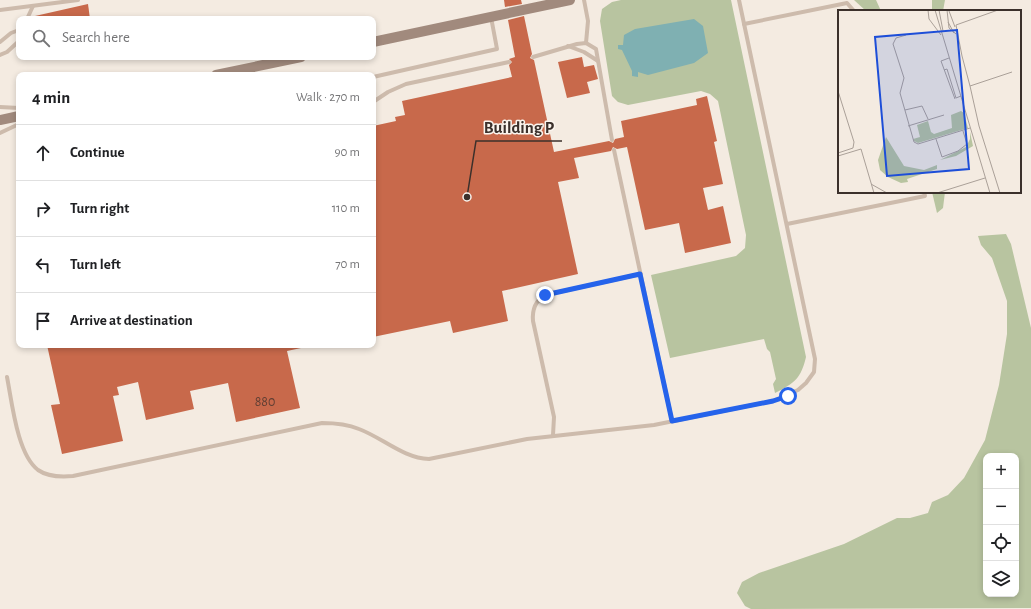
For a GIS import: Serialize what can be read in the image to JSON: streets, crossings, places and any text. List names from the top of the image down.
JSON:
{
  "places": ["Building P"],
  "house_numbers": ["880"],
  "page": {
    "search": "Search here",
    "heading": ["4 min", "Walk · 270 m"],
    "list": [
      ["Continue", "90 m"],
      ["Turn right", "110 m"],
      ["Turn left", "70 m"],
      "Arrive at destination"
    ],
    "map_buttons": ["+", "−"]
  }
}
